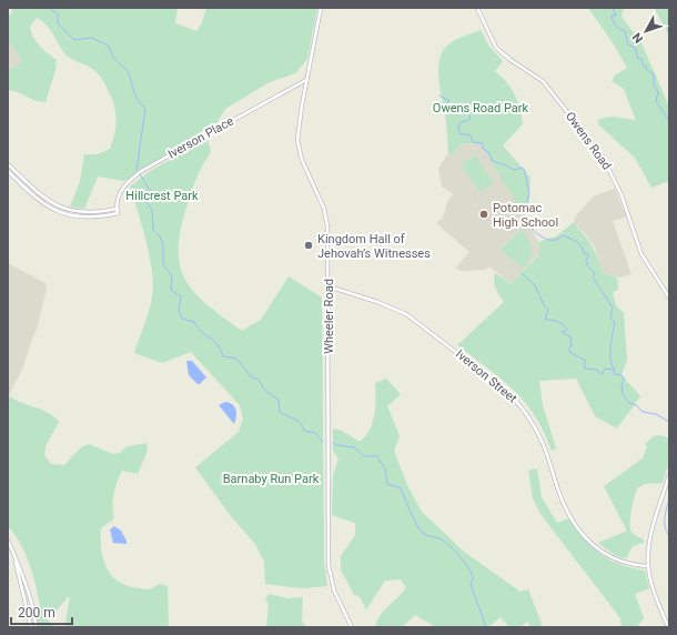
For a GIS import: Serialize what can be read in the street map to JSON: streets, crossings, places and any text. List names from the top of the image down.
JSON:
{
  "streets": {
    "main road": [
      "Iverson Place",
      "Owens Road",
      "Wheeler Road",
      "Iverson Street"
    ]
  },
  "crossings": [
    ["Iverson Place", "Wheeler Road"],
    ["Wheeler Road", "Iverson Street"]
  ],
  "parks": ["Owens Road Park", "Hillcrest Park", "Barnaby Run Park"],
  "places": ["Potomac High School", "Kingdom Hall of Jehovah’s Witnesses"],
  "scale_bar": "200 m",
  "north": "bottom left"
}
